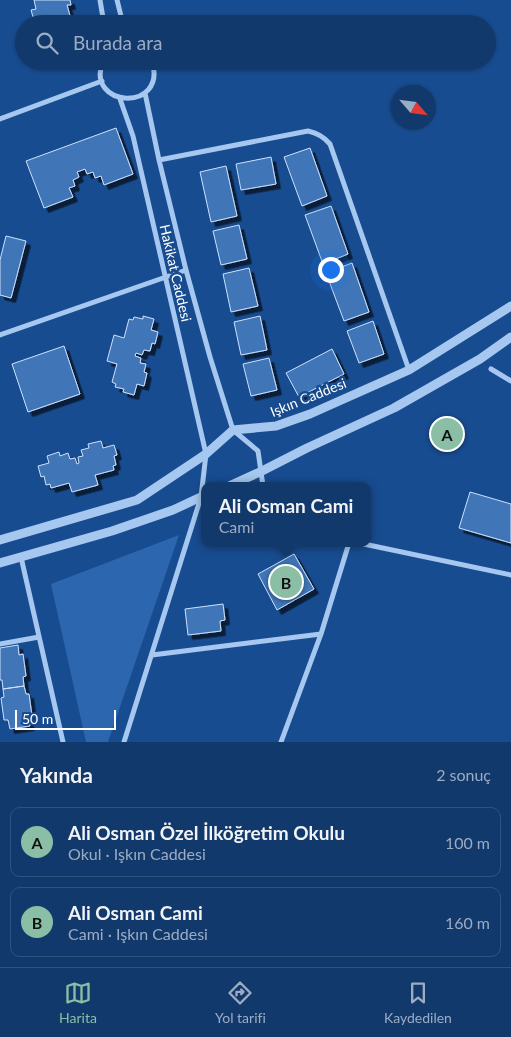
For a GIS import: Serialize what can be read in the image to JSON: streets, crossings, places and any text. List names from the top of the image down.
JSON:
{
  "streets": {
    "street": ["Hakikat Caddesi", "Işkın Caddesi"]
  },
  "crossings": [
    ["Hakikat Caddesi", "Işkın Caddesi"]
  ],
  "scale_bar": "50 m",
  "north": "bottom right",
  "page": {
    "search": "Burada ara",
    "pins": ["A", "B"],
    "popup": ["Ali Osman Cami", "Cami"],
    "scale": "50 m",
    "heading": ["Yakında", "2 sonuç"],
    "list": [
      {
        "mark": "A",
        "name": "Ali Osman Özel İlköğretim Okulu",
        "note": "Okul · Işkın Caddesi",
        "value": "100 m"
      },
      {
        "mark": "B",
        "name": "Ali Osman Cami",
        "note": "Cami · Işkın Caddesi",
        "value": "160 m"
      }
    ],
    "nav": ["Harita", "Yol tarifi", "Kaydedilen"]
  }
}
